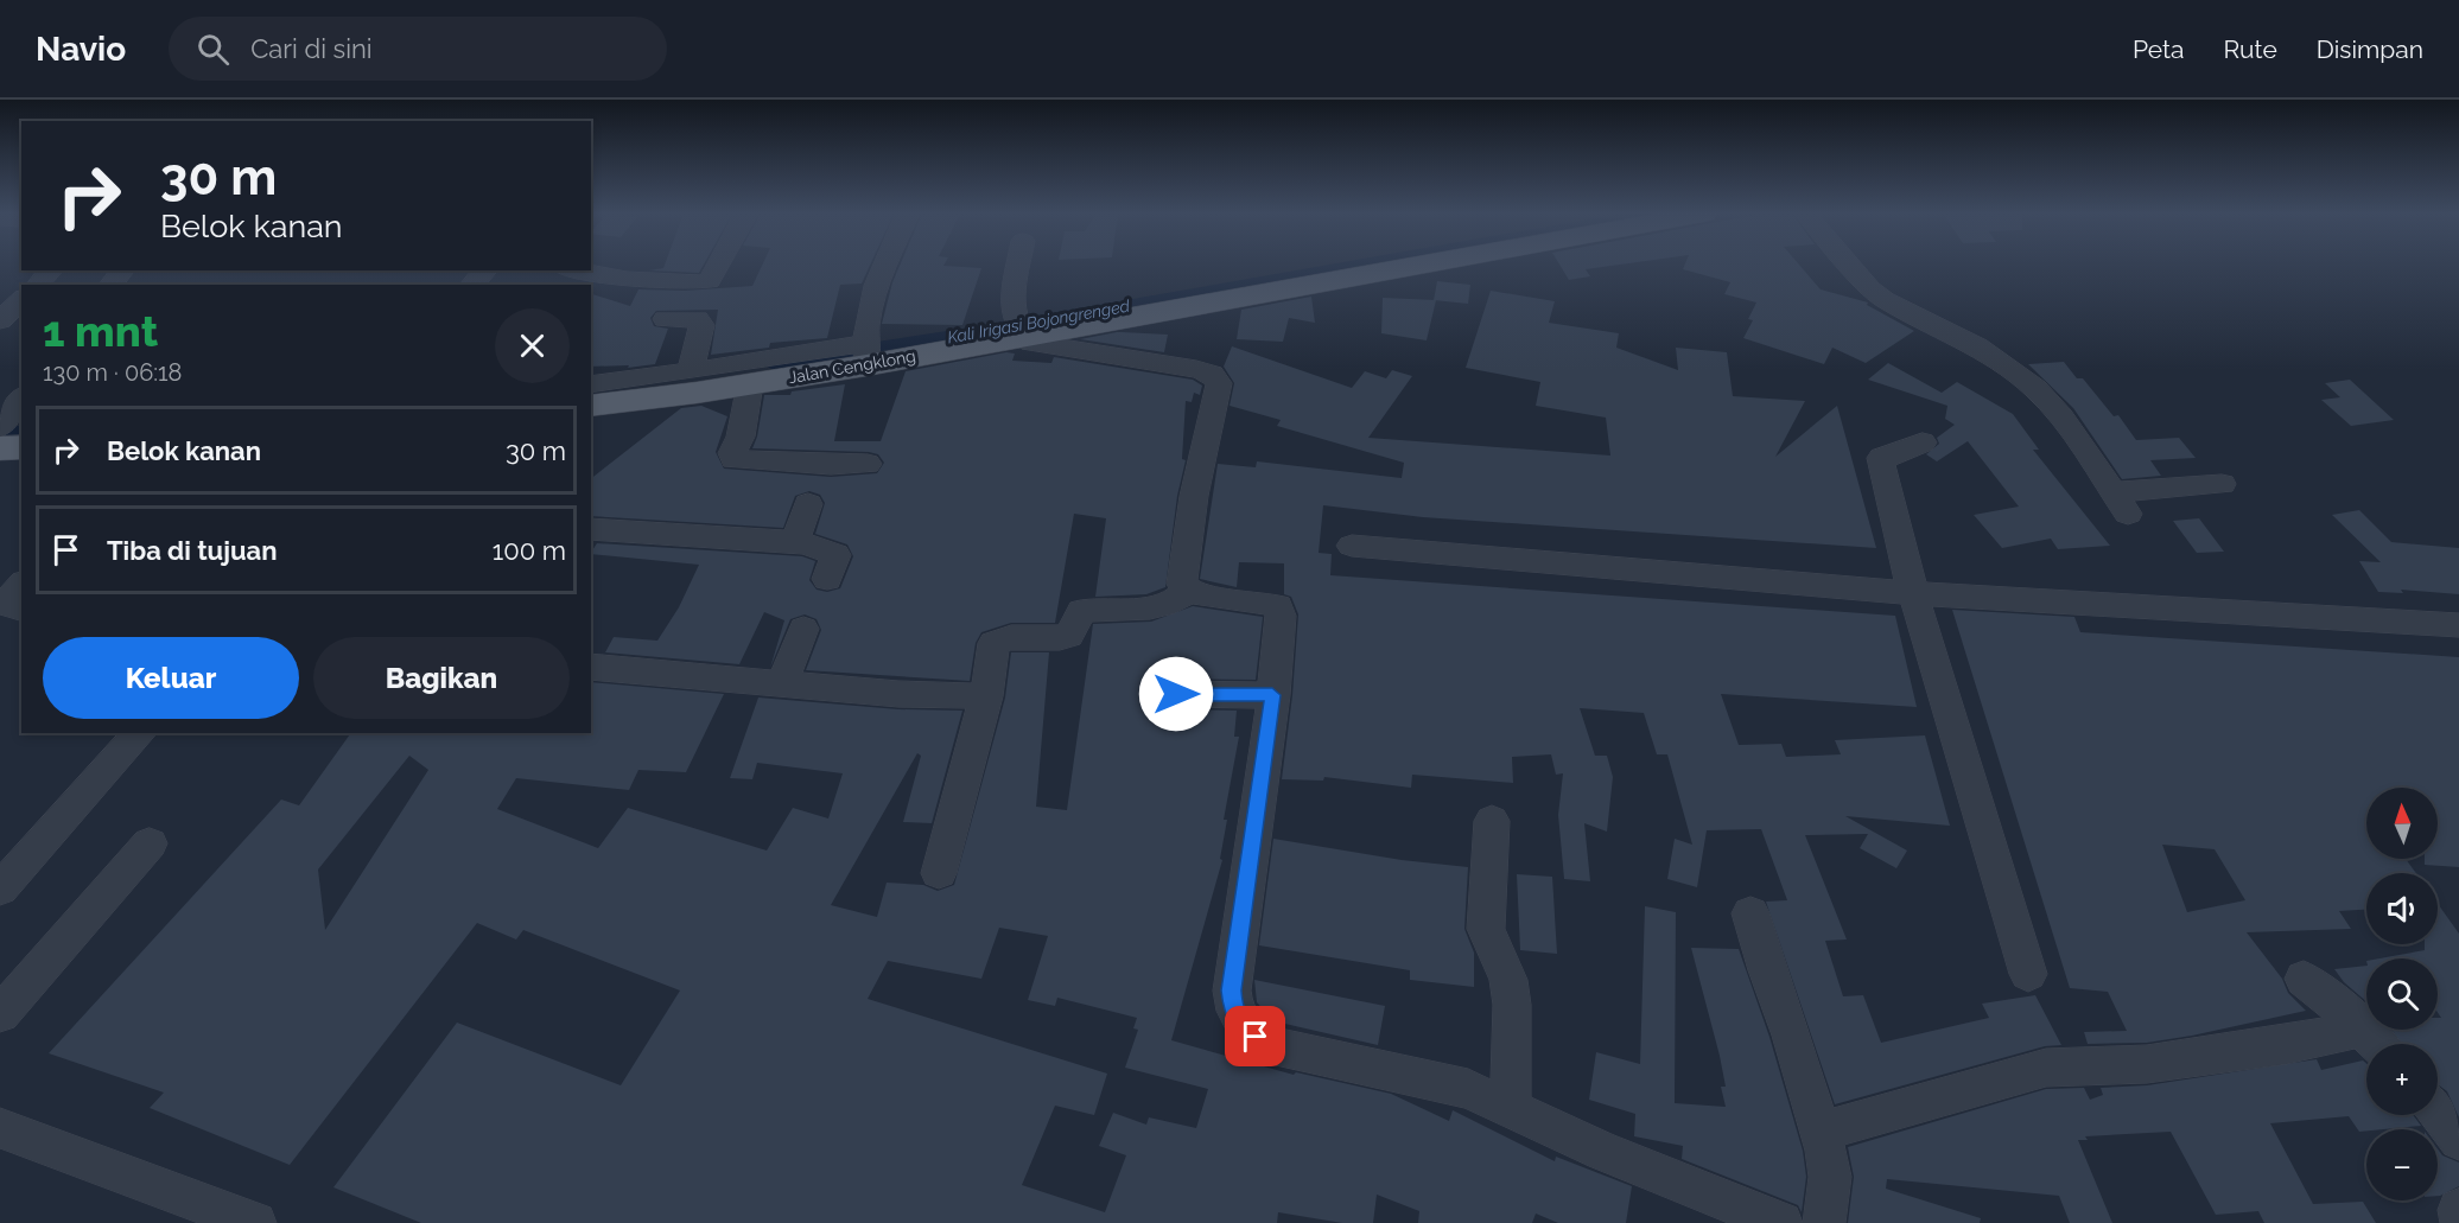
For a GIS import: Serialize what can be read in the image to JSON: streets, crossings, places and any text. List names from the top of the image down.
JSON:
{
  "streets": {
    "main road": ["Jalan Cengklong"]
  },
  "water": ["Kali Irigasi Bojongrenged"],
  "north": "top",
  "page": {
    "header": "Navio",
    "search": "Cari di sini",
    "nav": ["Peta", "Rute", "Disimpan"],
    "turn": ["30 m", "Belok kanan"],
    "heading": ["1 mnt", "130 m · 06:18"],
    "list": [
      {
        "name": "Belok kanan",
        "value": "30 m"
      },
      {
        "name": "Tiba di tujuan",
        "value": "100 m"
      }
    ],
    "buttons": ["Keluar", "Bagikan"],
    "map_buttons": ["+", "−"]
  }
}
